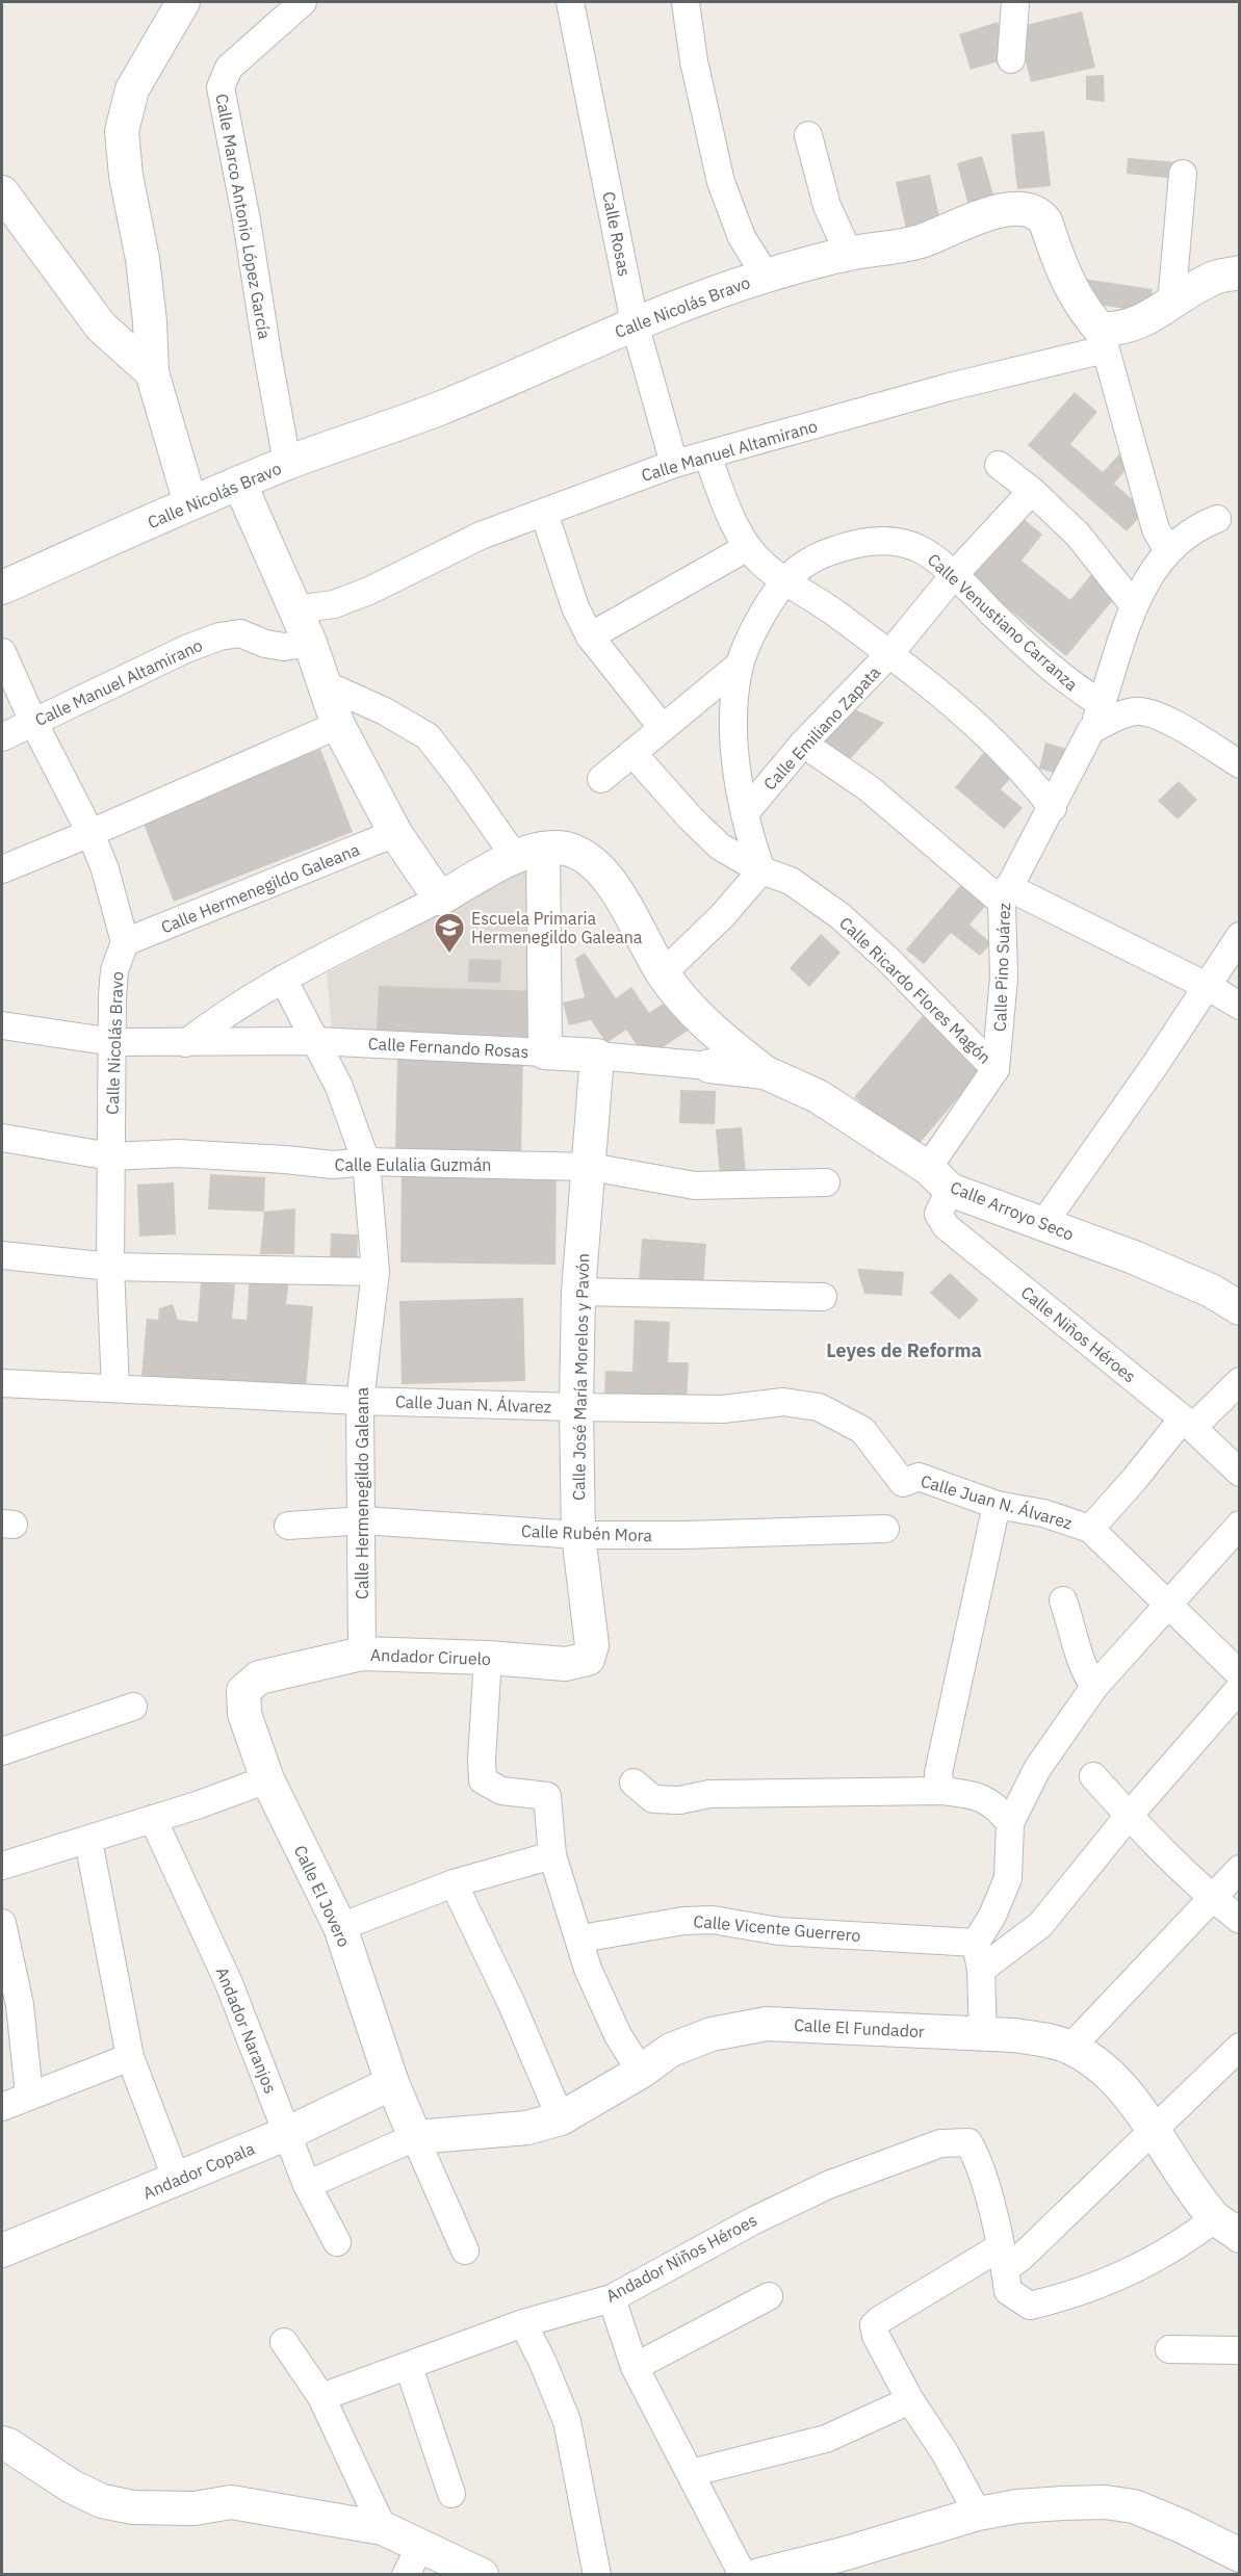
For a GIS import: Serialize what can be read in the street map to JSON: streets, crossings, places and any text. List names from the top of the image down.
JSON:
{
  "streets": {
    "street": [
      "Calle Marco Antonio López García",
      "Calle Rosas",
      "Calle Nicolás Bravo",
      "Calle Manuel Altamirano",
      "Calle Venustiano Carranza",
      "Calle Emiliano Zapata",
      "Calle Hermenegildo Galeana",
      "Calle Pino Suárez",
      "Calle Ricardo Flores Magón",
      "Calle Fernando Rosas",
      "Calle Eulalia Guzmán",
      "Calle Arroyo Seco",
      "Calle Niños Héroes",
      "Calle José María Morelos y Pavón",
      "Calle Juan N. Álvarez",
      "Calle Rubén Mora",
      "Andador Ciruelo",
      "Calle El Jovero",
      "Calle Vicente Guerrero",
      "Calle El Fundador",
      "Andador Naranjos",
      "Andador Copala",
      "Andador Niños Héroes"
    ]
  },
  "crossings": [
    ["Calle Marco Antonio López García", "Calle Nicolás Bravo"],
    ["Calle Rosas", "Calle Nicolás Bravo"],
    ["Calle Rosas", "Calle Manuel Altamirano"],
    ["Calle Nicolás Bravo", "Calle Manuel Altamirano"],
    ["Calle Nicolás Bravo", "Calle Hermenegildo Galeana"],
    ["Calle Nicolás Bravo", "Calle Pino Suárez"],
    ["Calle Nicolás Bravo", "Calle Fernando Rosas"],
    ["Calle Nicolás Bravo", "Calle Eulalia Guzmán"],
    ["Calle Nicolás Bravo", "Calle Juan N. Álvarez"],
    ["Calle Venustiano Carranza", "Calle Emiliano Zapata"],
    ["Calle Venustiano Carranza", "Calle Pino Suárez"],
    ["Calle Hermenegildo Galeana", "Calle Fernando Rosas"],
    ["Calle Hermenegildo Galeana", "Calle Eulalia Guzmán"],
    ["Calle Hermenegildo Galeana", "Calle Juan N. Álvarez"],
    ["Calle Hermenegildo Galeana", "Calle Rubén Mora"],
    ["Calle Hermenegildo Galeana", "Andador Ciruelo"],
    ["Calle Pino Suárez", "Calle Ricardo Flores Magón"],
    ["Calle Pino Suárez", "Calle Arroyo Seco"],
    ["Calle Pino Suárez", "Calle Niños Héroes"],
    ["Calle Fernando Rosas", "Calle Arroyo Seco"],
    ["Calle Fernando Rosas", "Calle José María Morelos y Pavón"],
    ["Calle Eulalia Guzmán", "Calle José María Morelos y Pavón"],
    ["Calle Arroyo Seco", "Calle Niños Héroes"],
    ["Calle José María Morelos y Pavón", "Calle Juan N. Álvarez"],
    ["Calle José María Morelos y Pavón", "Calle Rubén Mora"],
    ["Calle José María Morelos y Pavón", "Andador Ciruelo"],
    ["Andador Ciruelo", "Calle El Jovero"],
    ["Calle El Jovero", "Calle El Fundador"],
    ["Calle El Jovero", "Andador Copala"],
    ["Andador Naranjos", "Andador Copala"]
  ],
  "districts": ["Leyes de Reforma"],
  "places": {
    "school or university": ["Escuela Primaria Hermenegildo Galeana"]
  }
}
